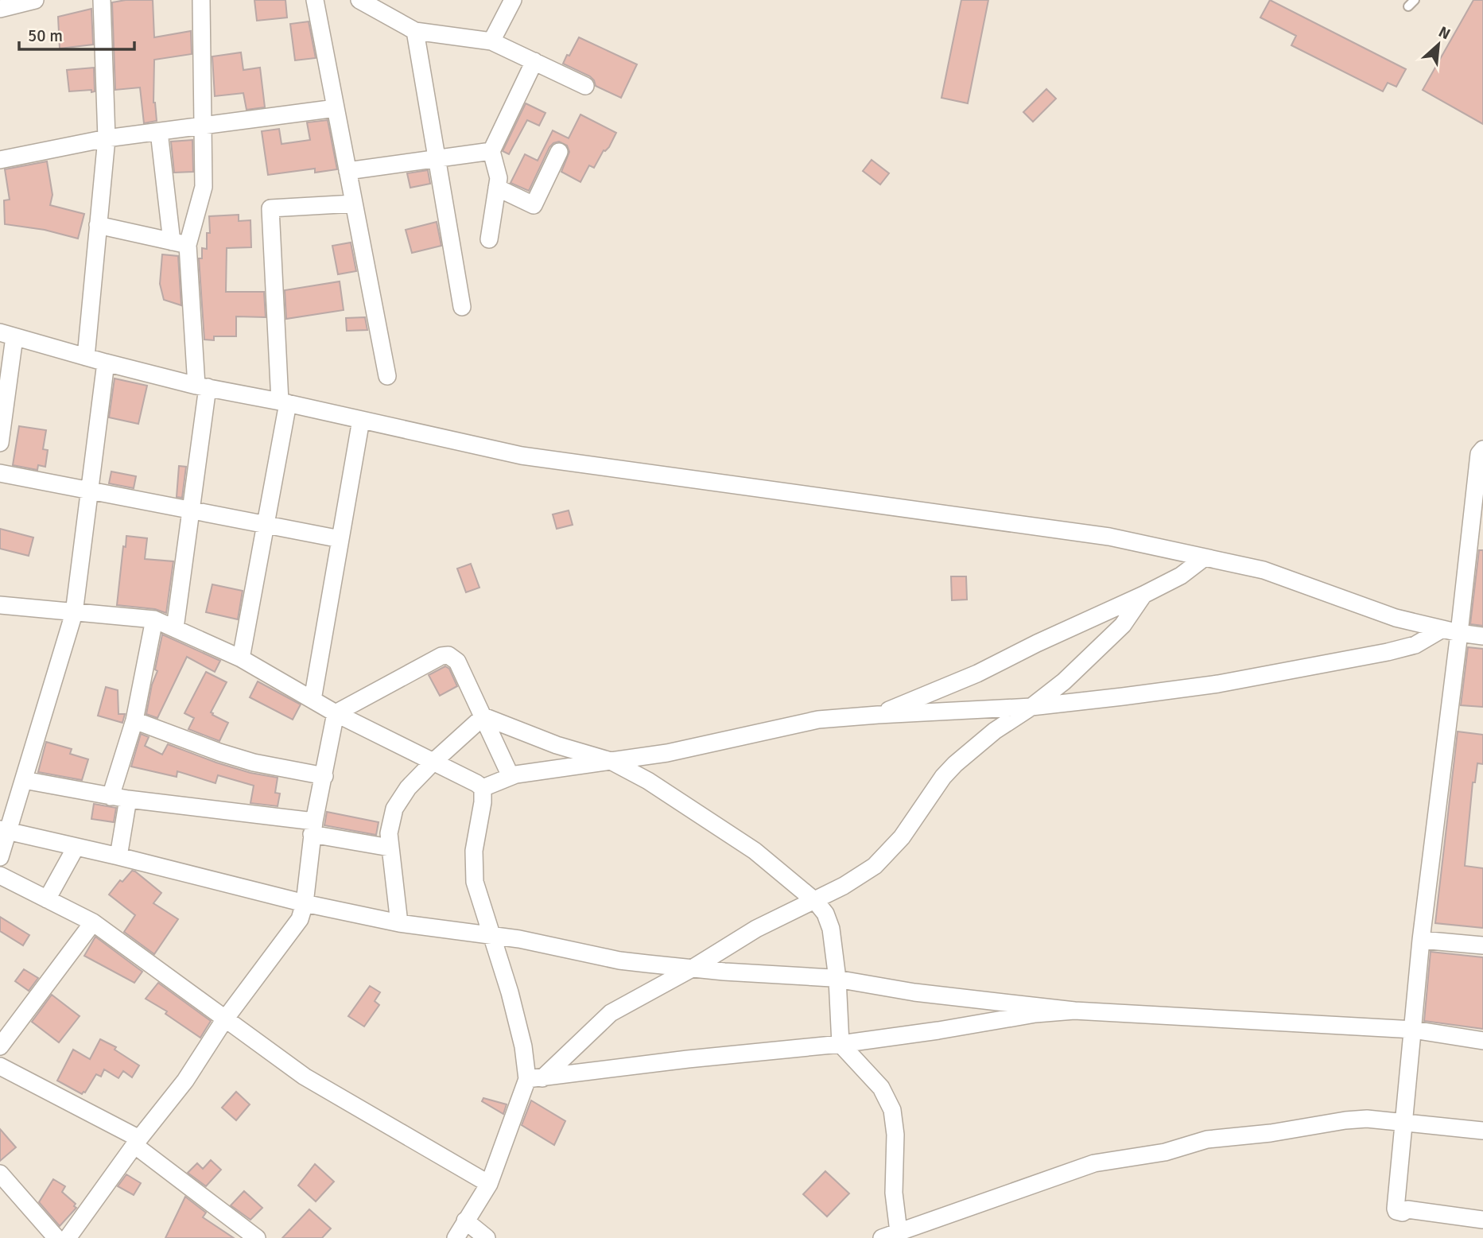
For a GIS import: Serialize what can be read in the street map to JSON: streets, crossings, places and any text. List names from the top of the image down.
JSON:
{
  "scale_bar": "50 m",
  "north": "top right"
}
